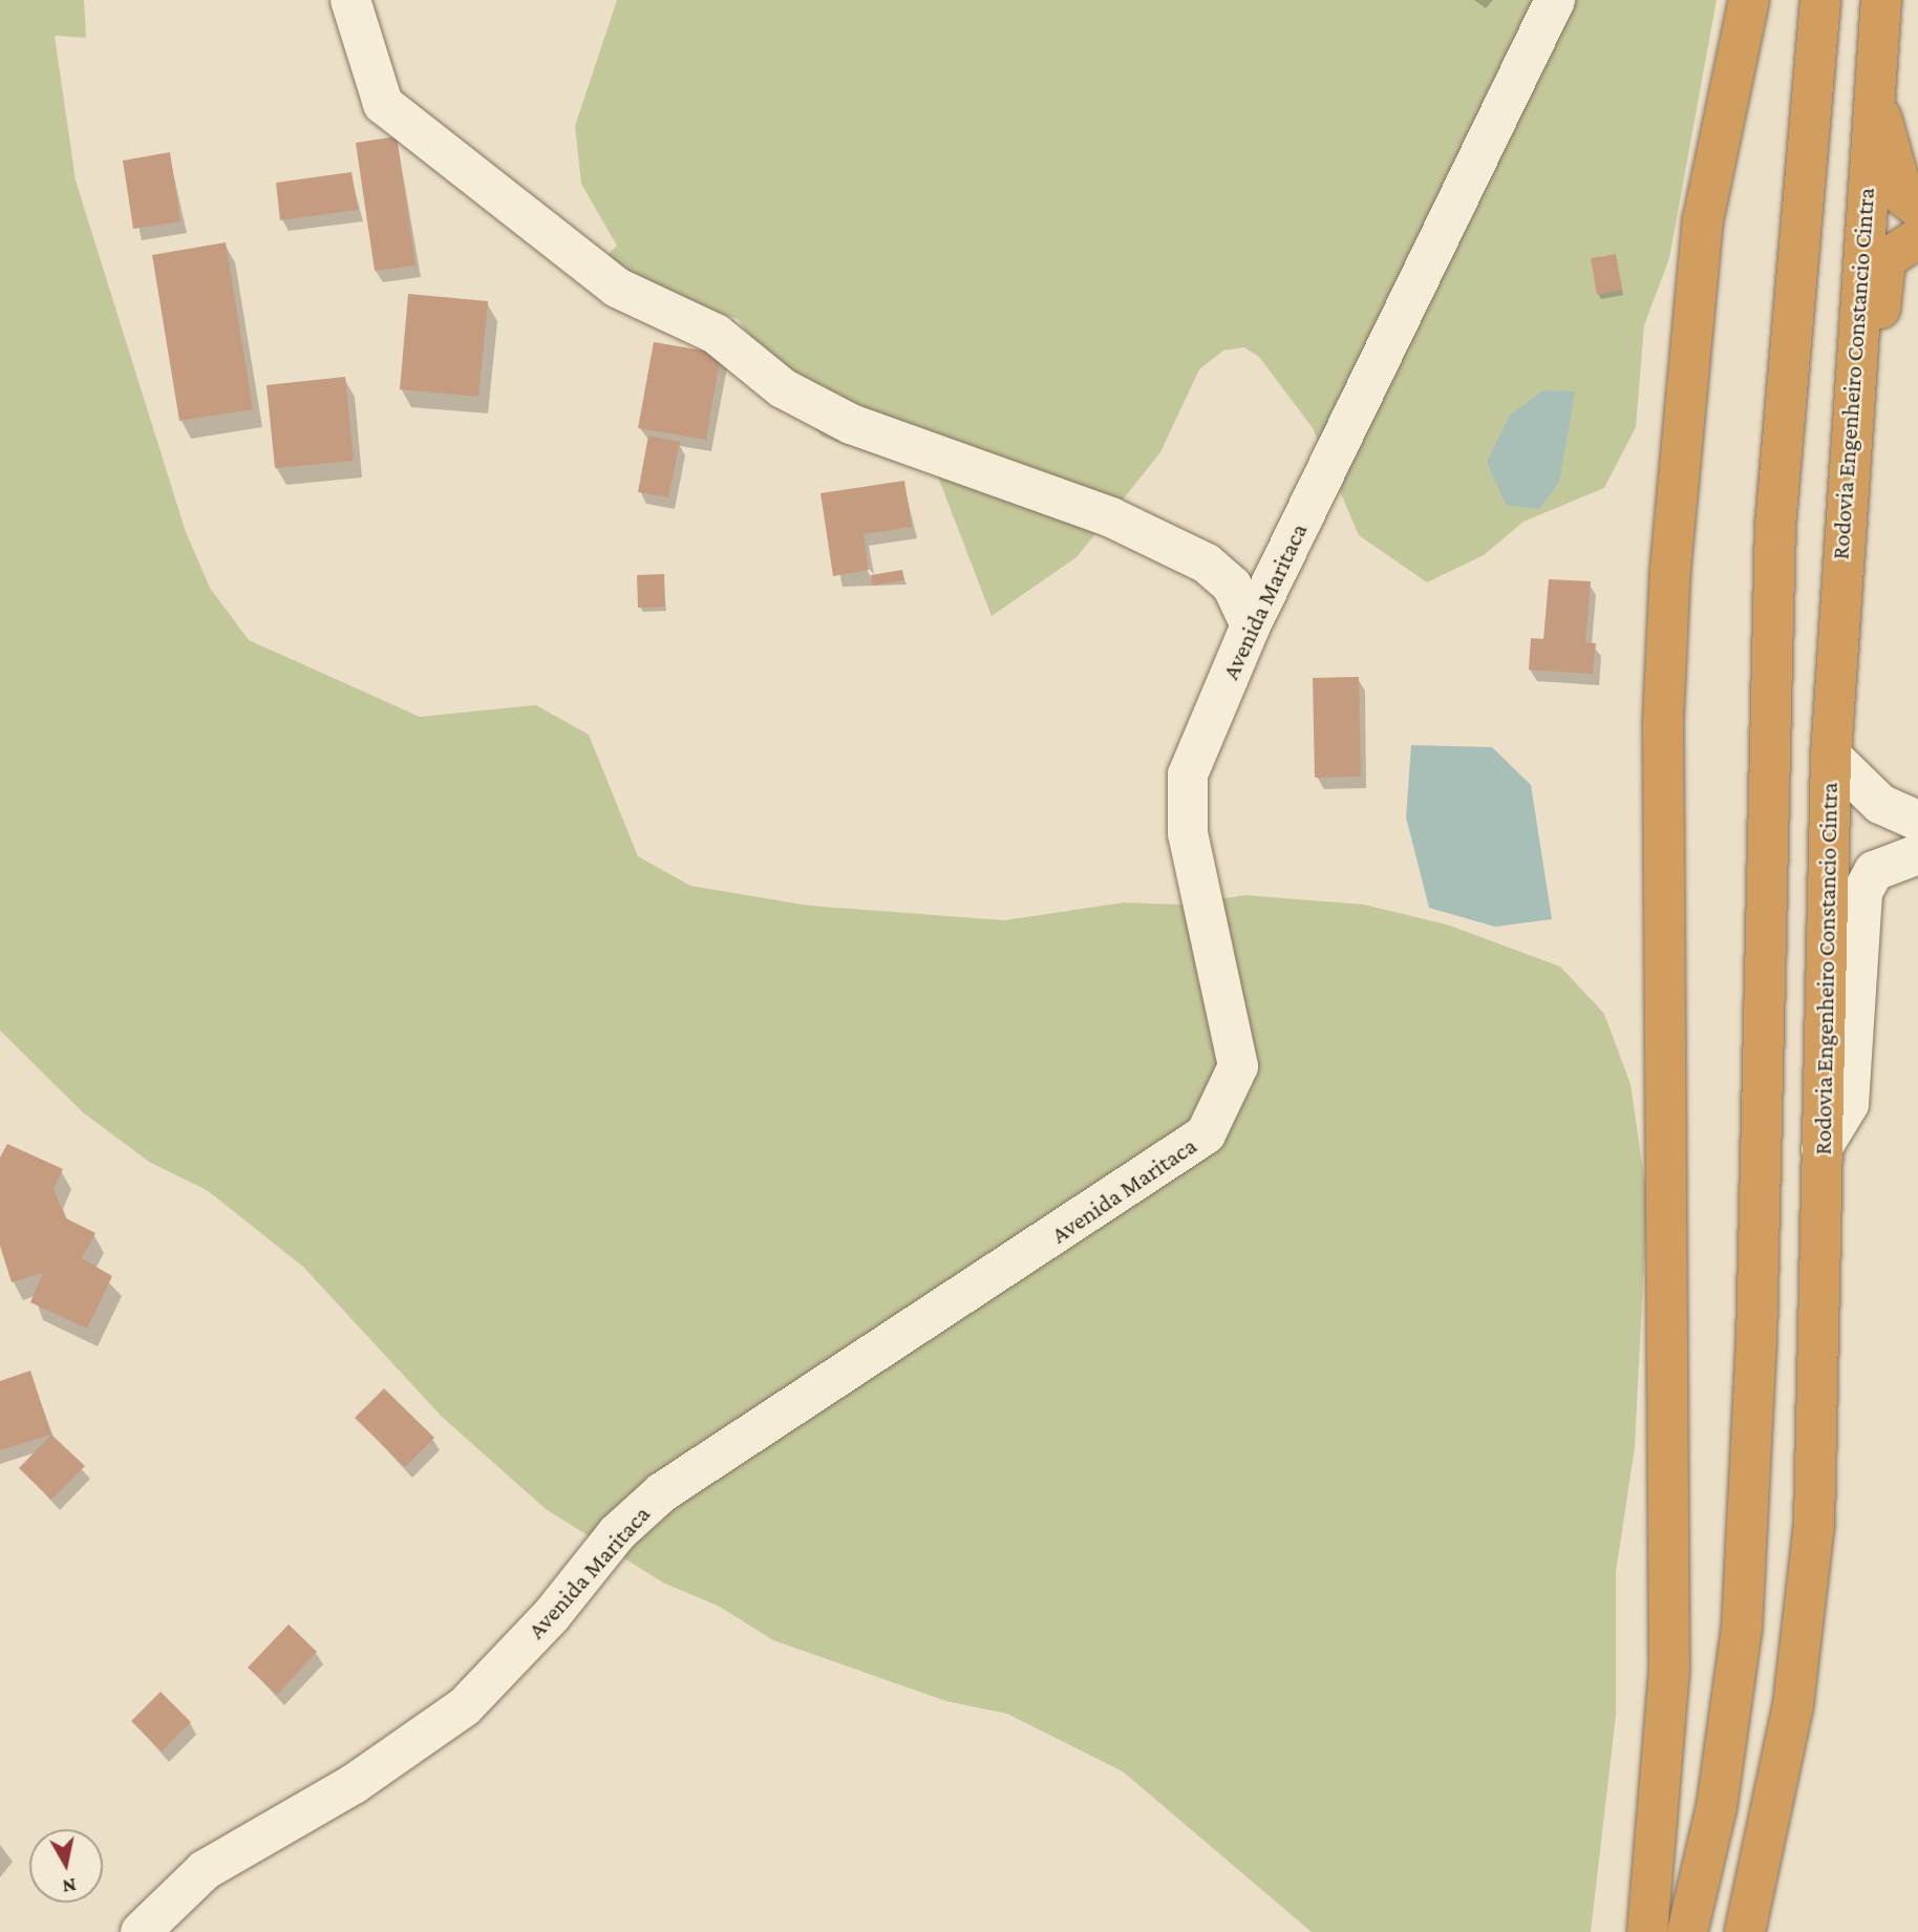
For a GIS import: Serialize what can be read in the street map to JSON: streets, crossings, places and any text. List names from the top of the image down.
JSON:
{
  "streets": {
    "highway": ["Rodovia Engenheiro Constancio Cintra"],
    "street": ["Avenida Maritaca"]
  },
  "north": "bottom"
}
